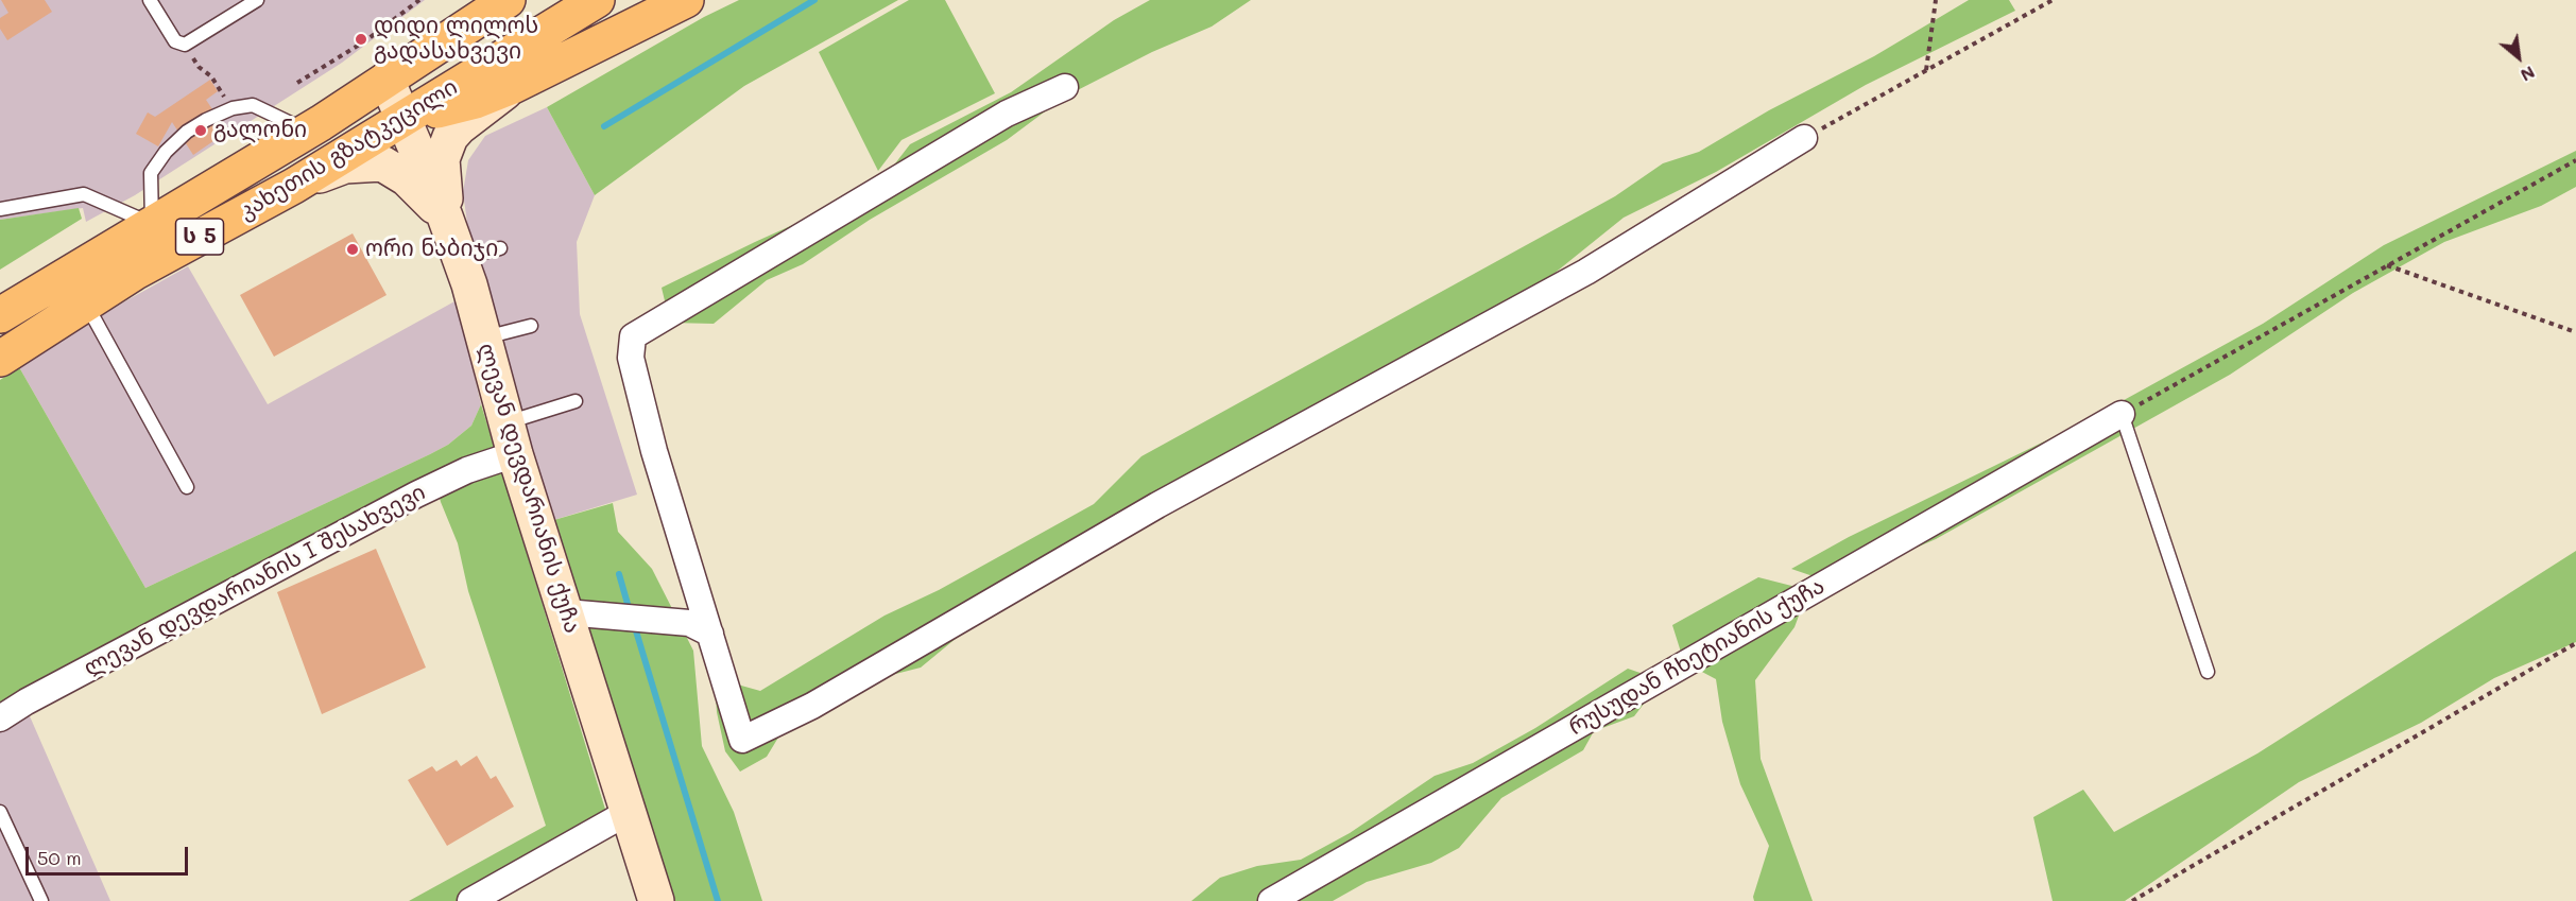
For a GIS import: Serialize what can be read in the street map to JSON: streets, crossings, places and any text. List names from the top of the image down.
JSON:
{
  "streets": {
    "highway": ["კახეთის გზატკეცილი", "ს 5"],
    "main road": ["ლევან დევდარიანის ქუჩა"],
    "street": ["ლევან დევდარიანის I შესახვევი", "რუსუდან ჩხეტიანის ქუჩა"]
  },
  "crossings": [
    ["კახეთის გზატკეცილი", "ლევან დევდარიანის ქუჩა"],
    ["ლევან დევდარიანის ქუჩა", "ლევან დევდარიანის I შესახვევი"]
  ],
  "places": ["დიდი ლილოს გადასახვევი", "გალონი", "ორი ნაბიჯი"],
  "scale_bar": "50 m",
  "north": "bottom right"
}
